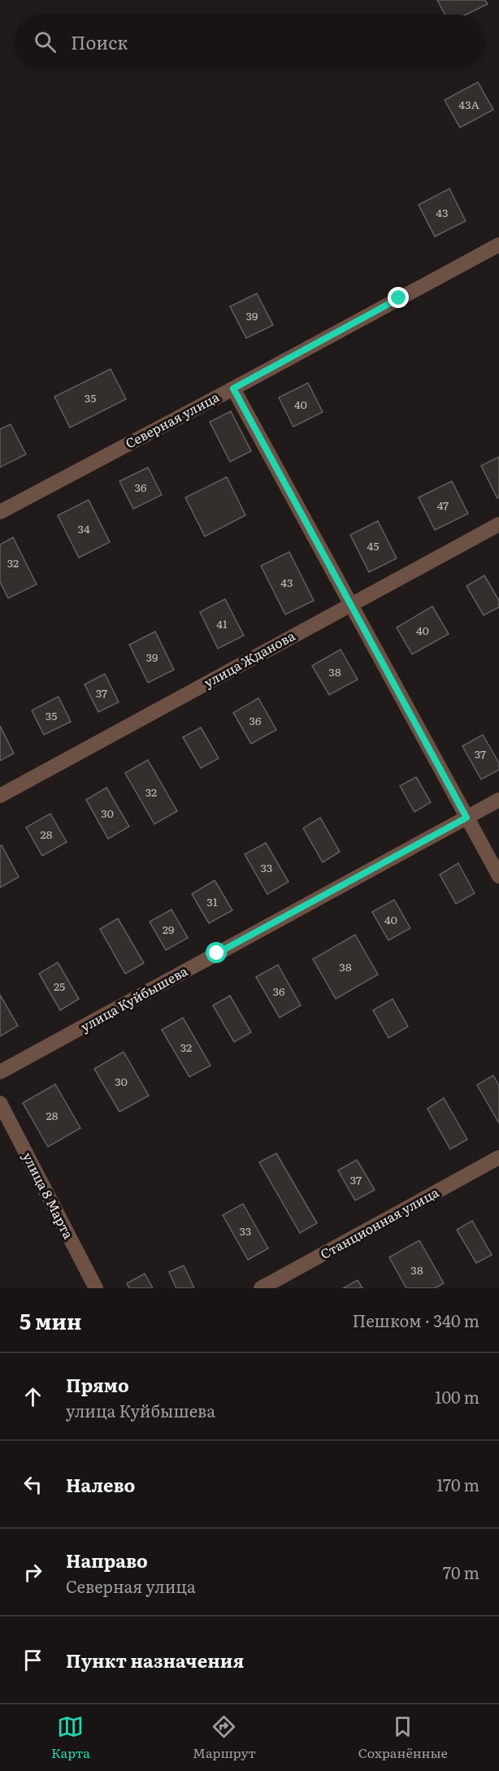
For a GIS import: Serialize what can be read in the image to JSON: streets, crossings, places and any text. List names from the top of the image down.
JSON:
{
  "streets": {
    "street": [
      "Северная улица",
      "улица Жданова",
      "улица Куйбышева",
      "улица 8 Марта",
      "Станционная улица"
    ]
  },
  "house_numbers": [
    "43А",
    "43",
    "39",
    "35",
    "40",
    "36",
    "47",
    "34",
    "45",
    "32",
    "43",
    "41",
    "40",
    "39",
    "38",
    "37",
    "35",
    "36",
    "37",
    "32",
    "30",
    "28",
    "33",
    "31",
    "40",
    "29",
    "38",
    "25",
    "36",
    "32",
    "30",
    "28",
    "37",
    "33",
    "38"
  ],
  "page": {
    "search": "Поиск",
    "heading": ["5 мин", "Пешком · 340 m"],
    "list": [
      ["Прямо", "улица Куйбышева", "100 m"],
      ["Налево", "170 m"],
      ["Направо", "Северная улица", "70 m"],
      "Пункт назначения"
    ],
    "nav": ["Карта", "Маршрут", "Сохранённые"]
  }
}
